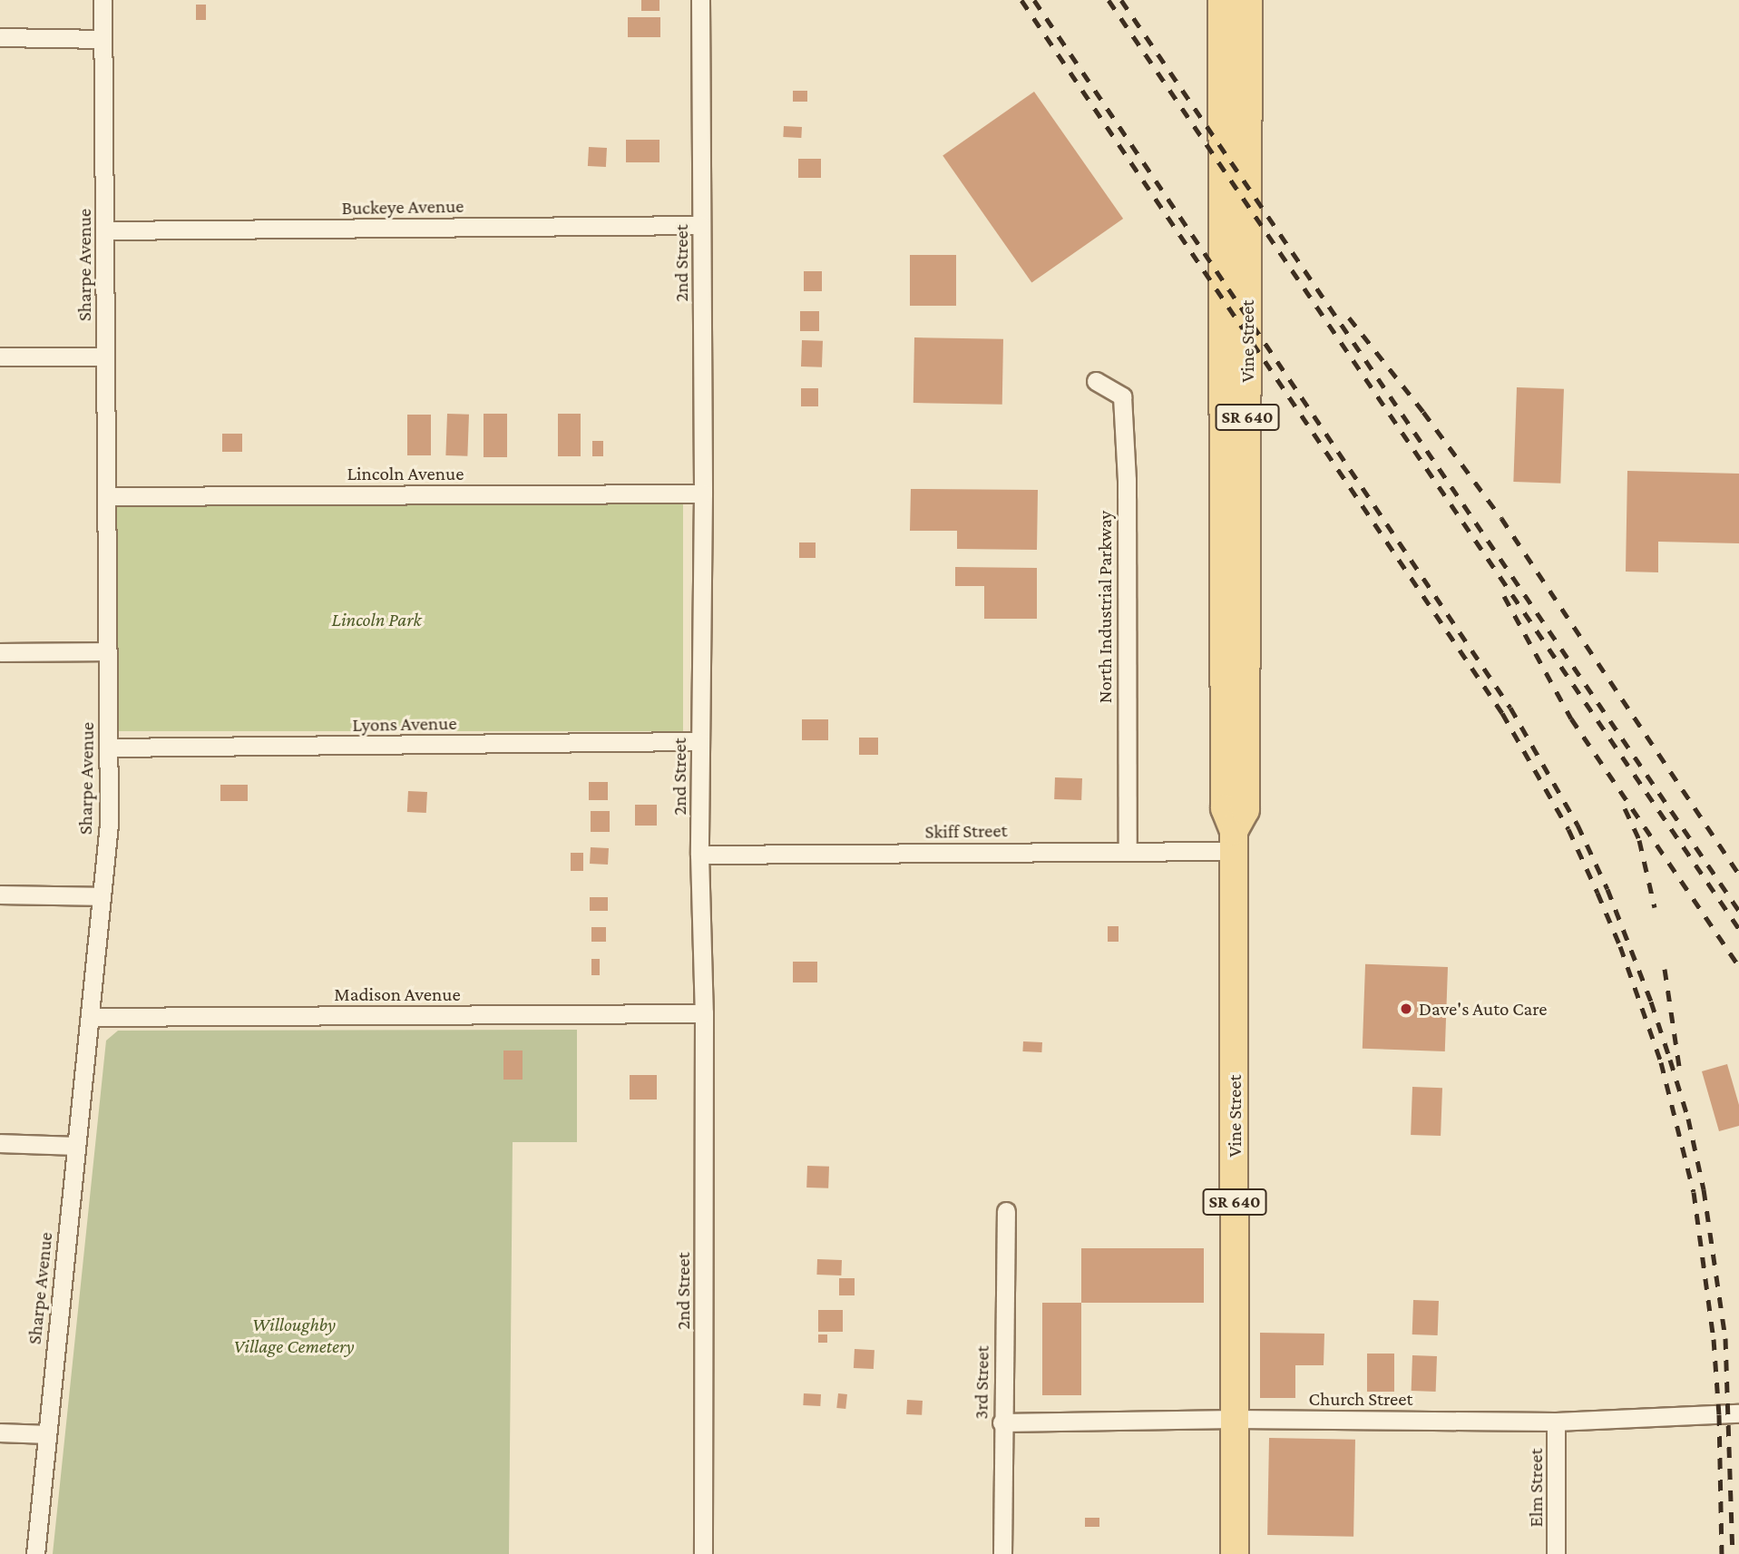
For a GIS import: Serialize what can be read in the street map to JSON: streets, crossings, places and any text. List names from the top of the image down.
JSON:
{
  "streets": {
    "main road": ["Vine Street", "SR 640"],
    "street": [
      "Buckeye Avenue",
      "2nd Street",
      "Sharpe Avenue",
      "Lincoln Avenue",
      "North Industrial Parkway",
      "Lyons Avenue",
      "Skiff Street",
      "Madison Avenue",
      "3rd Street",
      "Church Street",
      "Elm Street"
    ]
  },
  "crossings": [
    ["Buckeye Avenue", "2nd Street"],
    ["Buckeye Avenue", "Sharpe Avenue"],
    ["2nd Street", "Lincoln Avenue"],
    ["2nd Street", "Lyons Avenue"],
    ["2nd Street", "Skiff Street"],
    ["2nd Street", "Madison Avenue"],
    ["Sharpe Avenue", "Lincoln Avenue"],
    ["Sharpe Avenue", "Lyons Avenue"],
    ["Sharpe Avenue", "Madison Avenue"],
    ["Vine Street", "Skiff Street"],
    ["Vine Street", "Church Street"],
    ["North Industrial Parkway", "Skiff Street"],
    ["3rd Street", "Church Street"],
    ["Church Street", "Elm Street"]
  ],
  "parks": ["Lincoln Park", "Willoughby Village Cemetery"],
  "places": ["Dave's Auto Care"]
}
